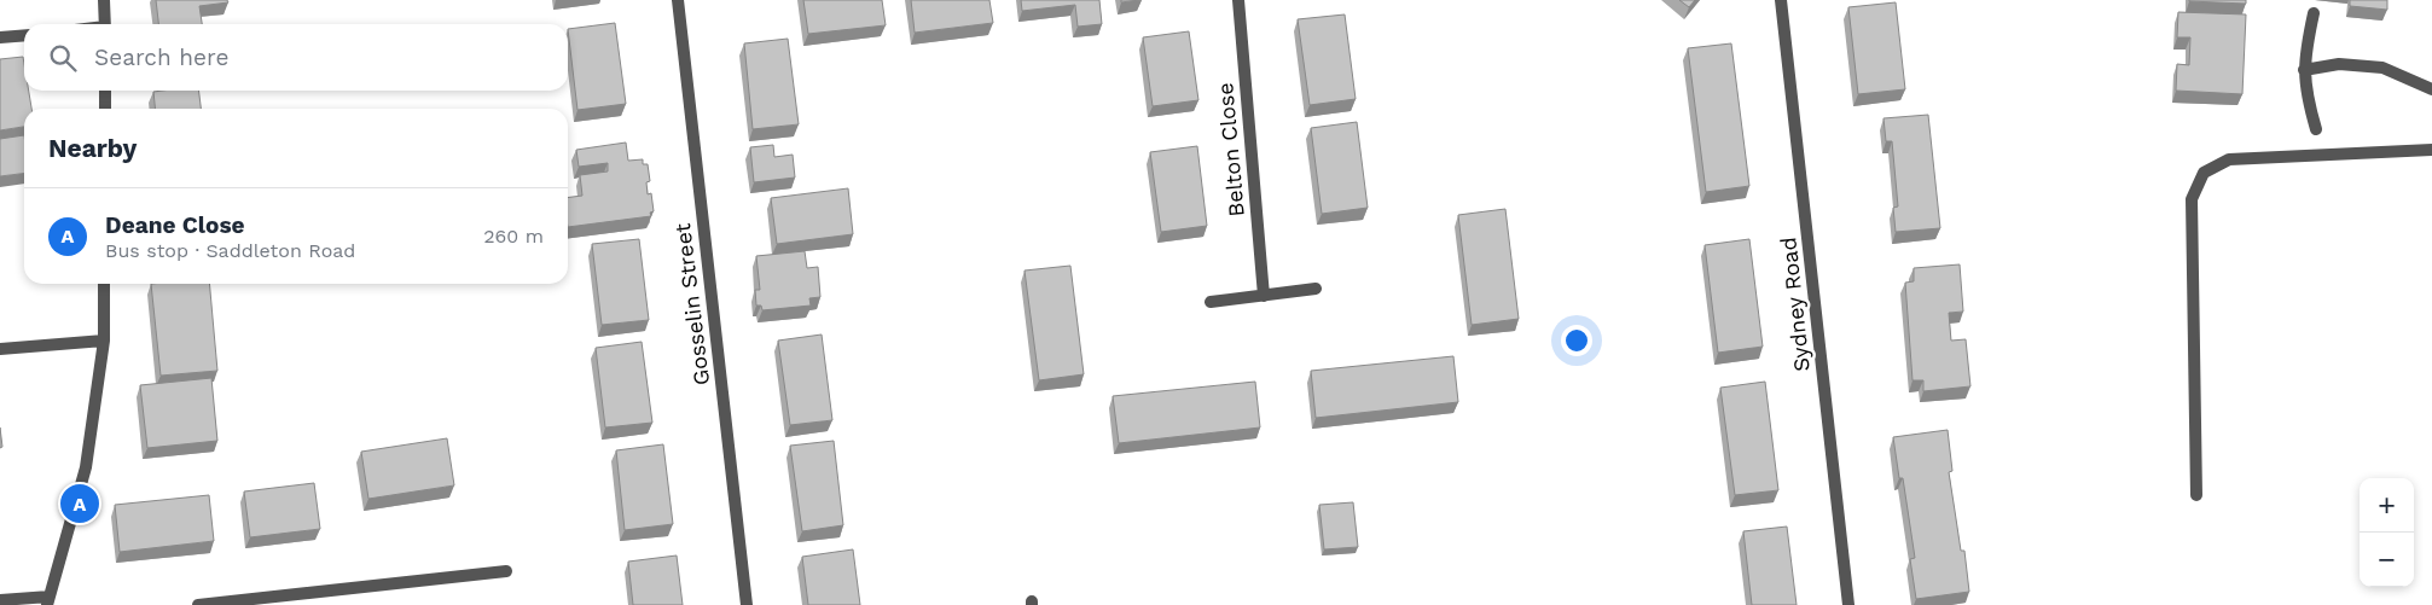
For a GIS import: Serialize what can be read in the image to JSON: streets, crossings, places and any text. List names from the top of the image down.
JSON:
{
  "streets": {
    "street": ["Belton Close", "Gosselin Street", "Sydney Road"]
  },
  "page": {
    "search": "Search here",
    "heading": "Nearby",
    "list": [
      {
        "mark": "A",
        "name": "Deane Close",
        "note": "Bus stop · Saddleton Road",
        "value": "260 m"
      }
    ],
    "map_buttons": ["+", "−"],
    "pins": "A"
  }
}
